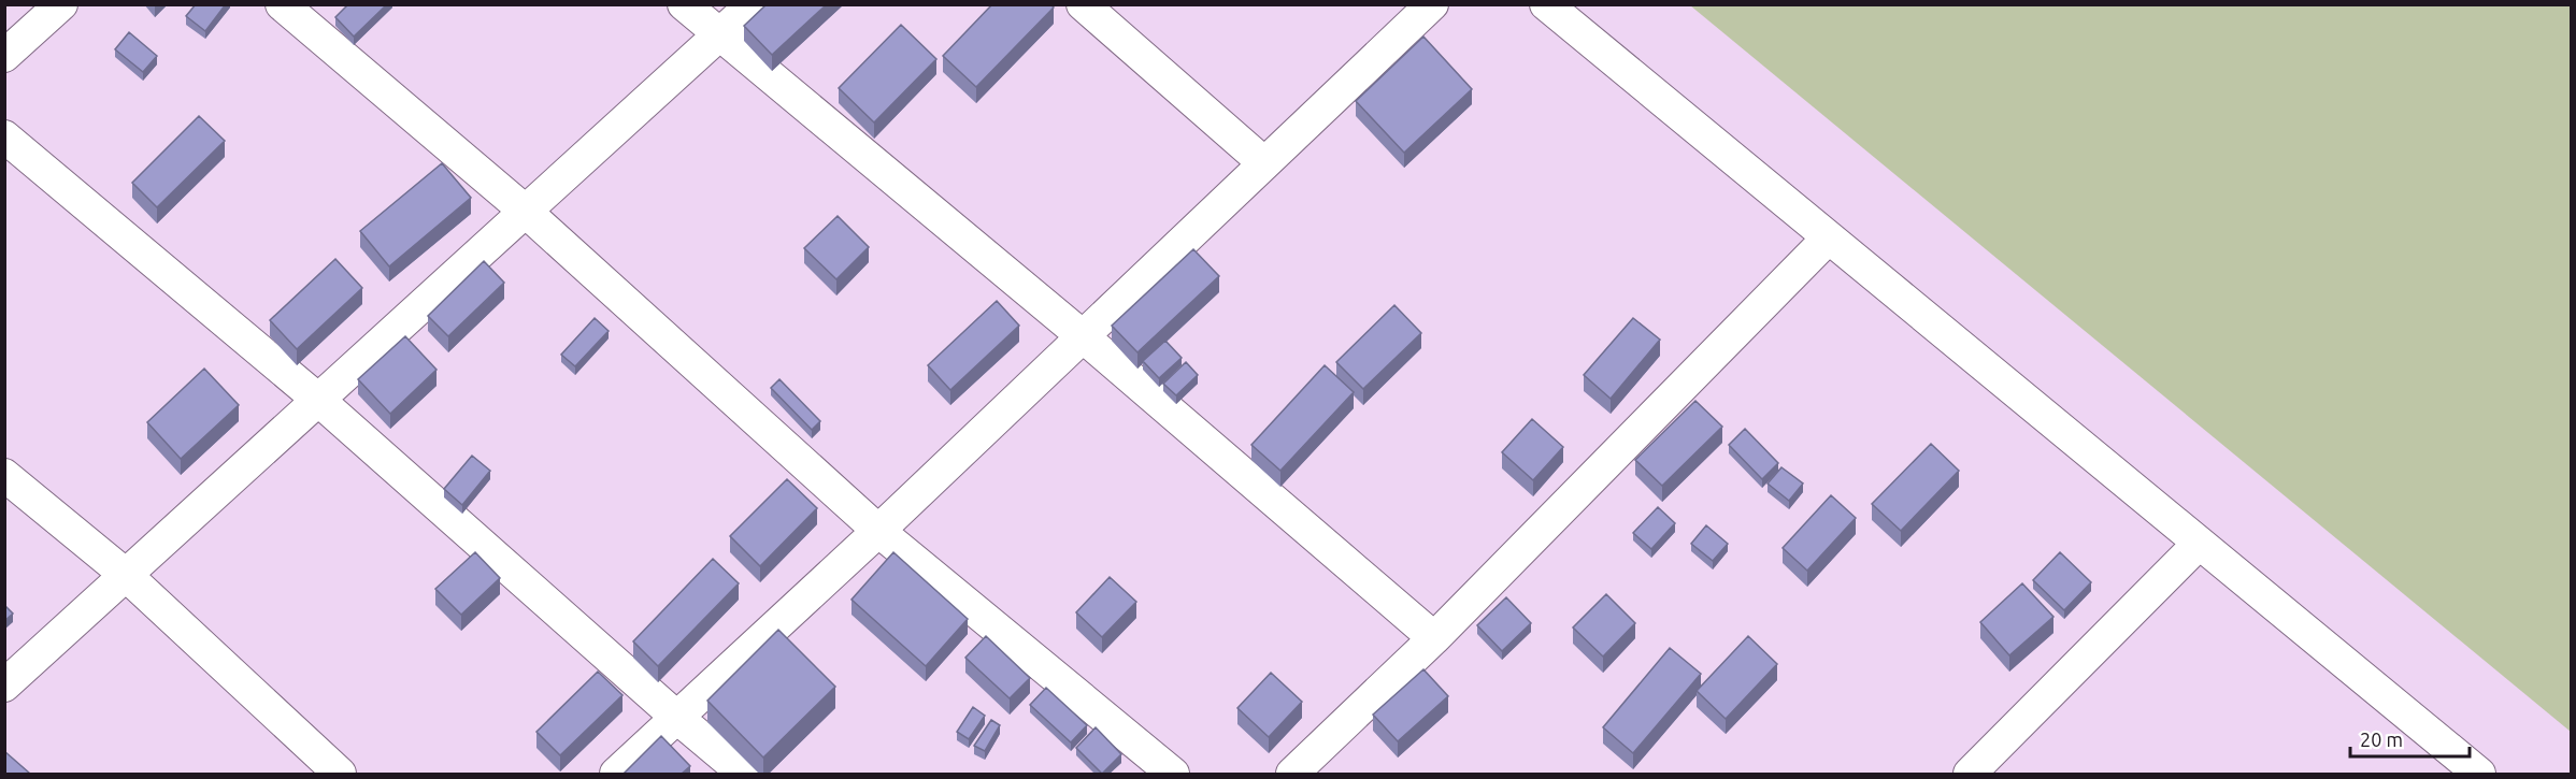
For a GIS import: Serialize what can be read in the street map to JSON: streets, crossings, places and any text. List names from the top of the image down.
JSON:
{
  "scale_bar": "20 m"
}
